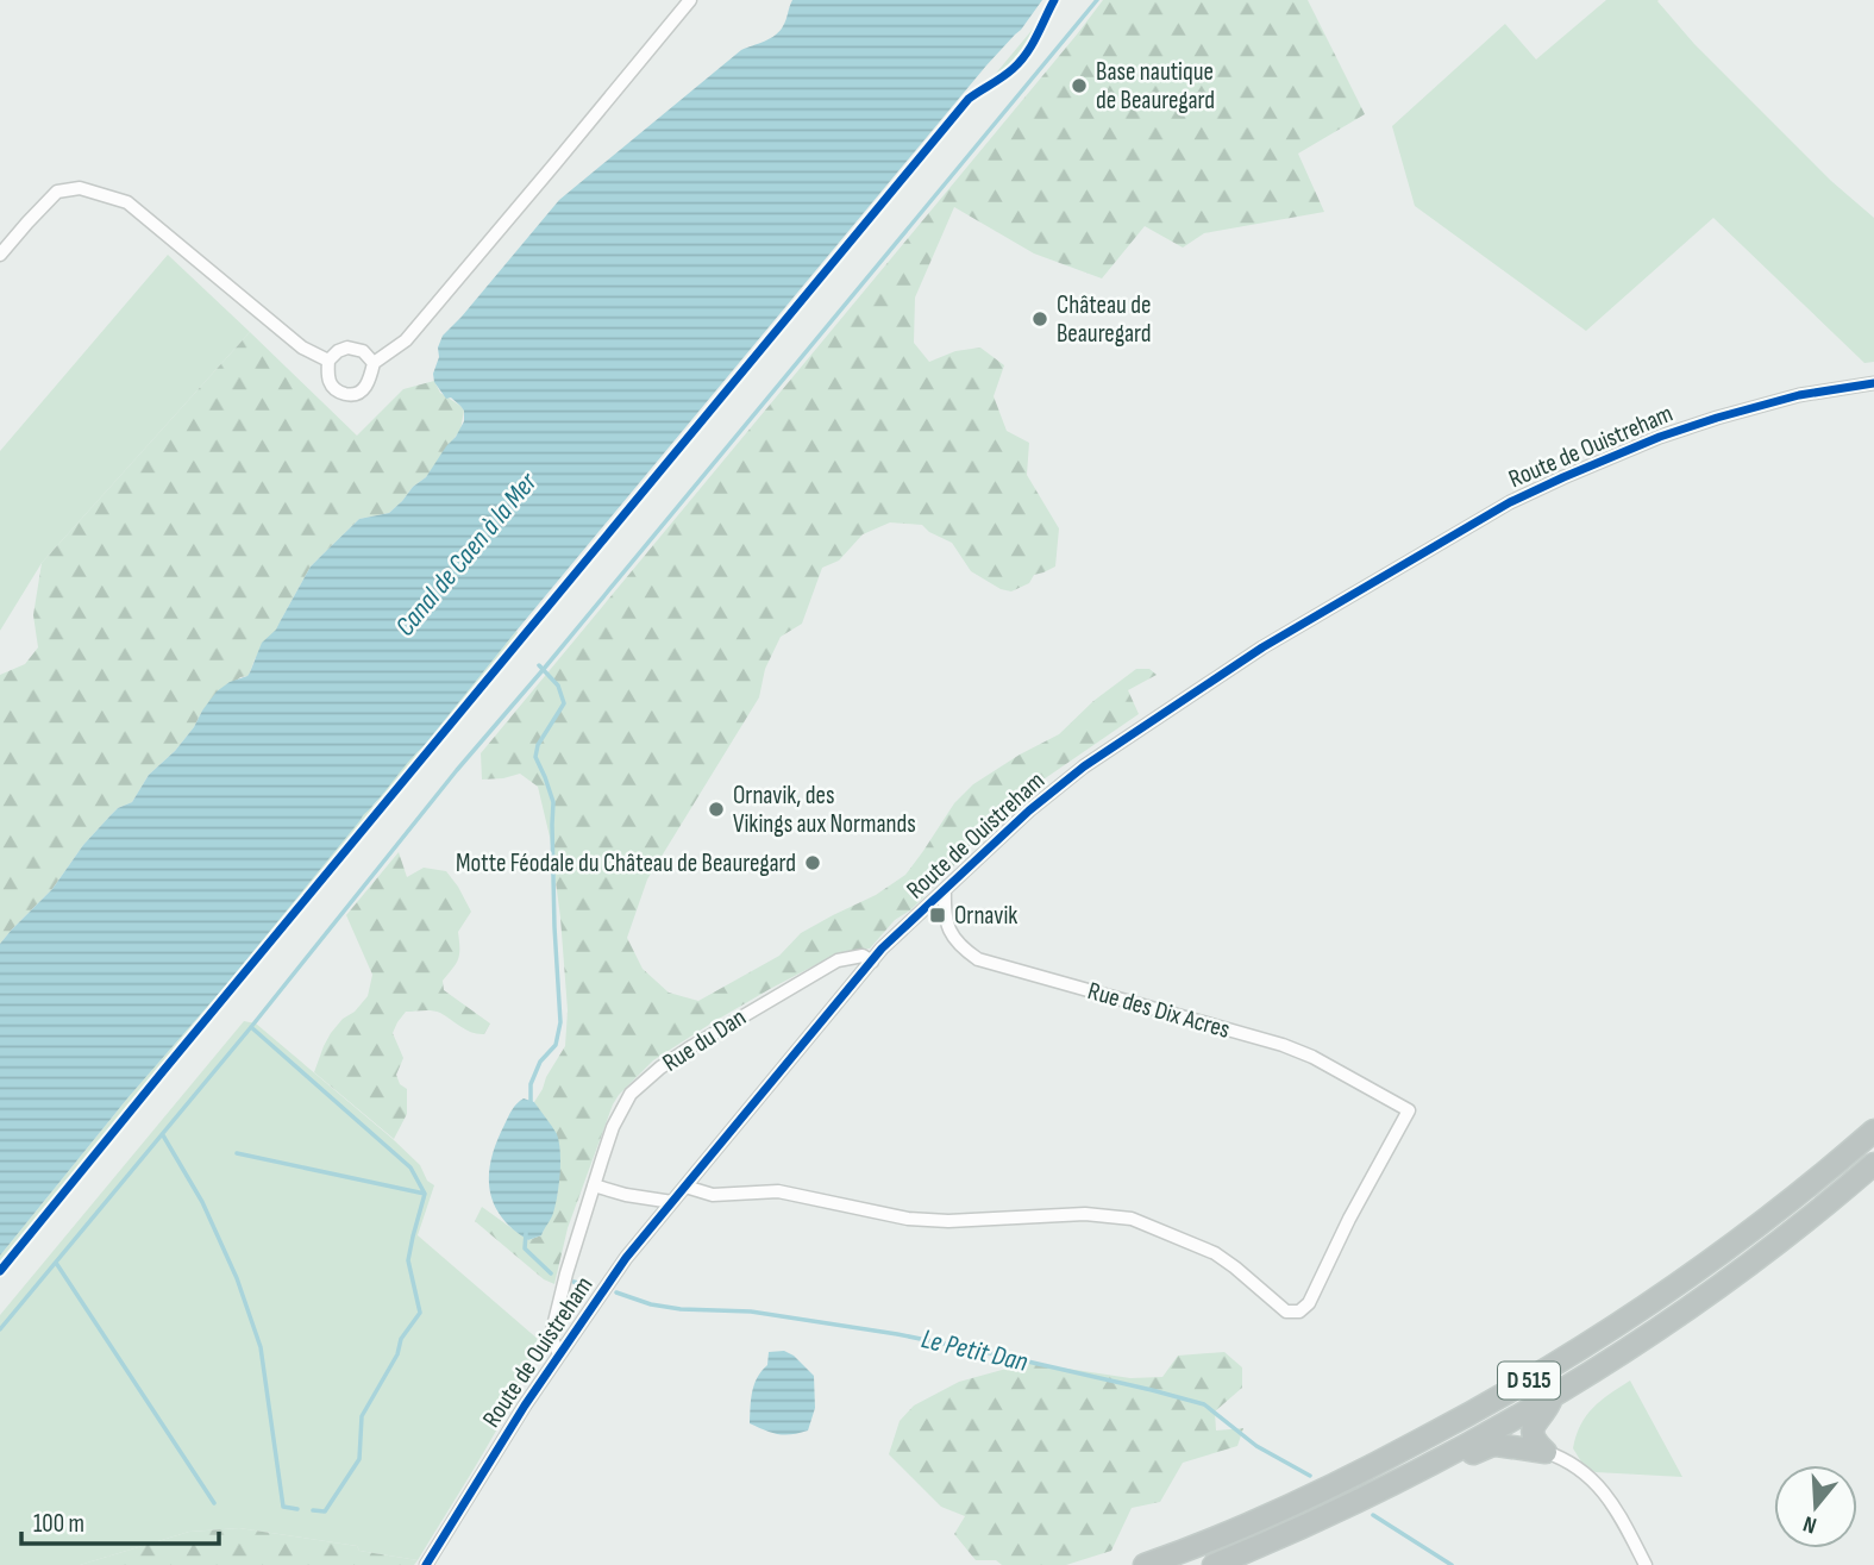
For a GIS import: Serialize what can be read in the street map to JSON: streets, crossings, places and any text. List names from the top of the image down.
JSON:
{
  "streets": {
    "highway": ["D 515"],
    "street": ["Route de Ouistreham", "Rue des Dix Acres", "Rue du Dan"]
  },
  "crossings": [
    ["Route de Ouistreham", "Rue des Dix Acres"],
    ["Route de Ouistreham", "Rue du Dan"]
  ],
  "water": ["Canal de Caen à la Mer", "Le Petit Dan"],
  "places": {
    "other": [
      "Base nautique de Beauregard",
      "Château de Beauregard",
      "Ornavik, des Vikings aux Normands",
      "Motte Féodale du Château de Beauregard"
    ],
    "transit": ["Ornavik"]
  },
  "scale_bar": "100 m",
  "north": "bottom"
}
